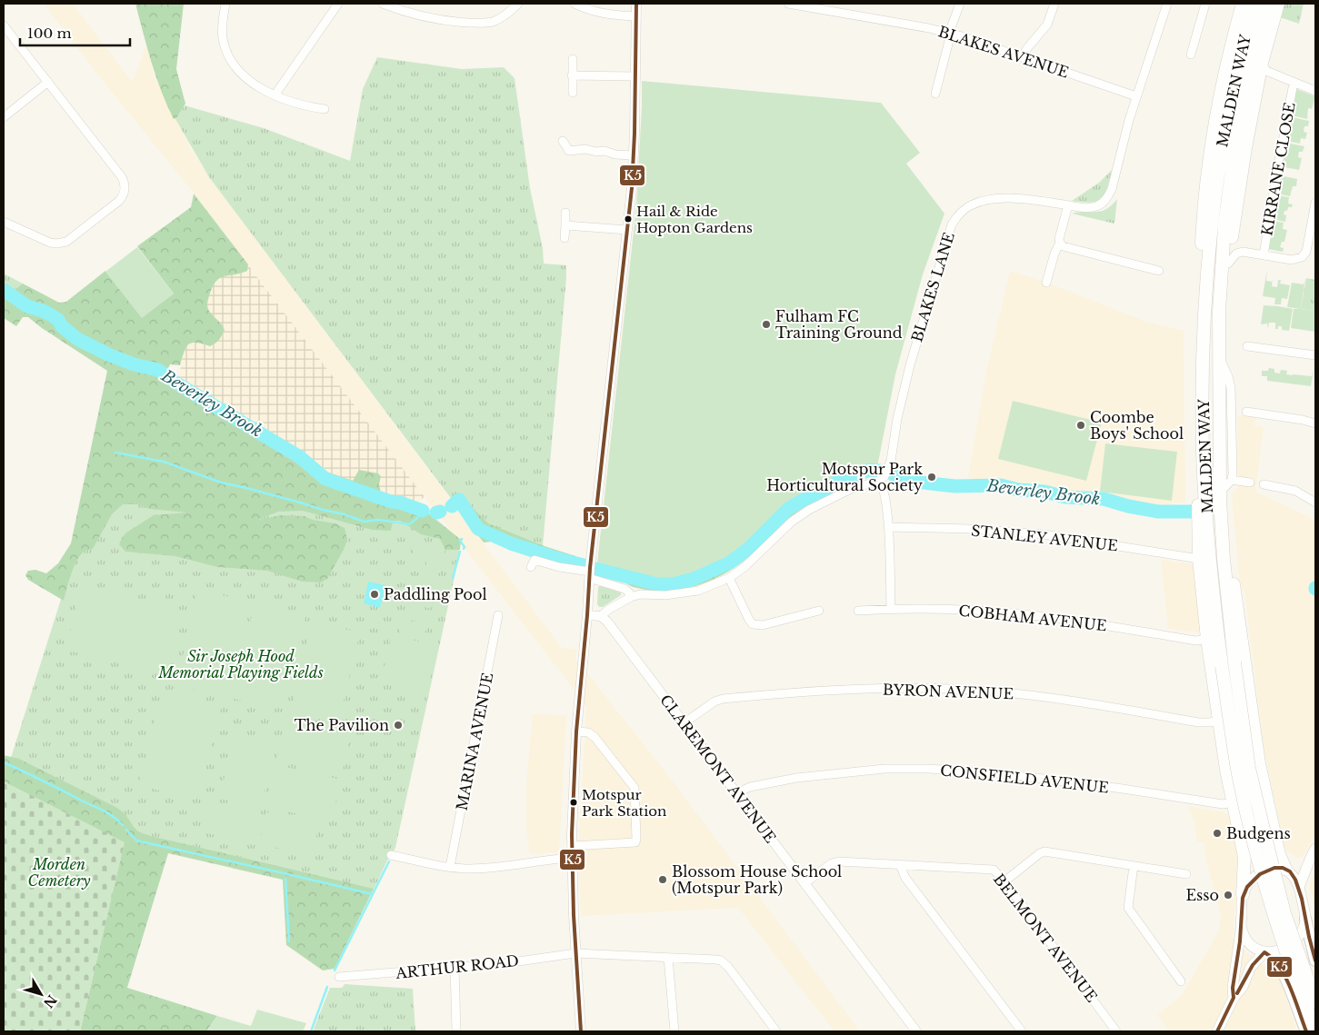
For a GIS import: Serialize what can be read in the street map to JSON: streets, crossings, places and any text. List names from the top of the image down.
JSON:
{
  "streets": {
    "highway": ["MALDEN WAY"],
    "street": [
      "BLAKES AVENUE",
      "KIRRANE CLOSE",
      "BLAKES LANE",
      "STANLEY AVENUE",
      "COBHAM AVENUE",
      "BYRON AVENUE",
      "MARINA AVENUE",
      "CLAREMONT AVENUE",
      "CONSFIELD AVENUE",
      "BELMONT AVENUE",
      "ARTHUR ROAD"
    ]
  },
  "crossings": [
    ["BLAKES AVENUE", "BLAKES LANE"],
    ["BYRON AVENUE", "CLAREMONT AVENUE"],
    ["CLAREMONT AVENUE", "CONSFIELD AVENUE"],
    ["CLAREMONT AVENUE", "BELMONT AVENUE"]
  ],
  "water": ["Beverley Brook"],
  "parks": ["Sir Joseph Hood Memorial Playing Fields", "Morden Cemetery"],
  "places": [
    "Hail & Ride Hopton Gardens",
    "Fulham FC Training Ground",
    "Coombe Boys' School",
    "Motspur Park Horticultural Society",
    "Paddling Pool",
    "The Pavilion",
    "Motspur Park Station",
    "Budgens",
    "Blossom House School (Motspur Park)",
    "Esso"
  ],
  "lines": ["transit line K5"],
  "scale_bar": "100 m",
  "north": "bottom right"
}
